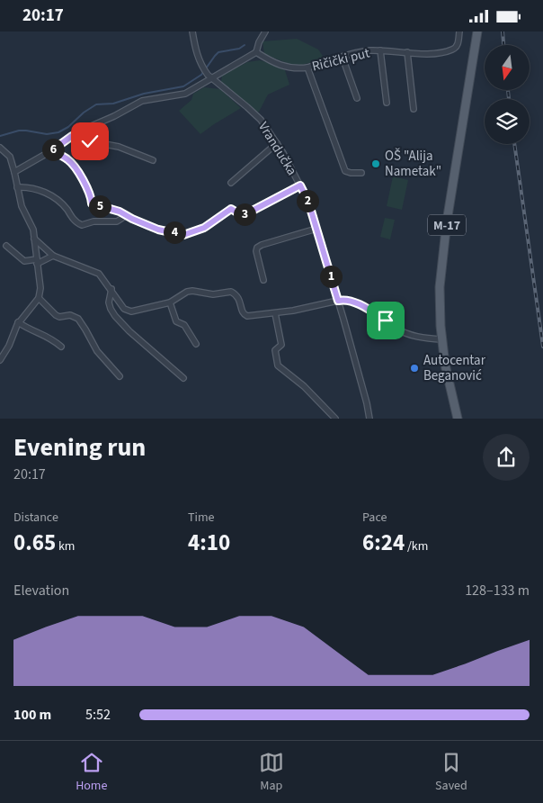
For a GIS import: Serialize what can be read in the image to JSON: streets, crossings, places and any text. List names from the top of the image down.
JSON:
{
  "streets": {
    "main road": ["M-17"],
    "street": ["Ričički put", "Vrandučka"]
  },
  "places": ["OŠ \"Alija Nametak\"", "Autocentar Beganović"],
  "north": "bottom",
  "page": {
    "status": "20:17",
    "pins": [
      "6",
      "2",
      "5",
      "3",
      "4",
      "1"
    ],
    "heading": ["Evening run", "20:17"],
    "stats": [
      ["Distance", "0.65 km"],
      ["Time", "4:10"],
      ["Pace", "6:24 /km"]
    ],
    "chart": ["Elevation", "128–133 m"],
    "list": [
      {
        "name": "100 m",
        "note": "5:52"
      }
    ],
    "tabs": ["Home", "Map", "Saved"]
  }
}
